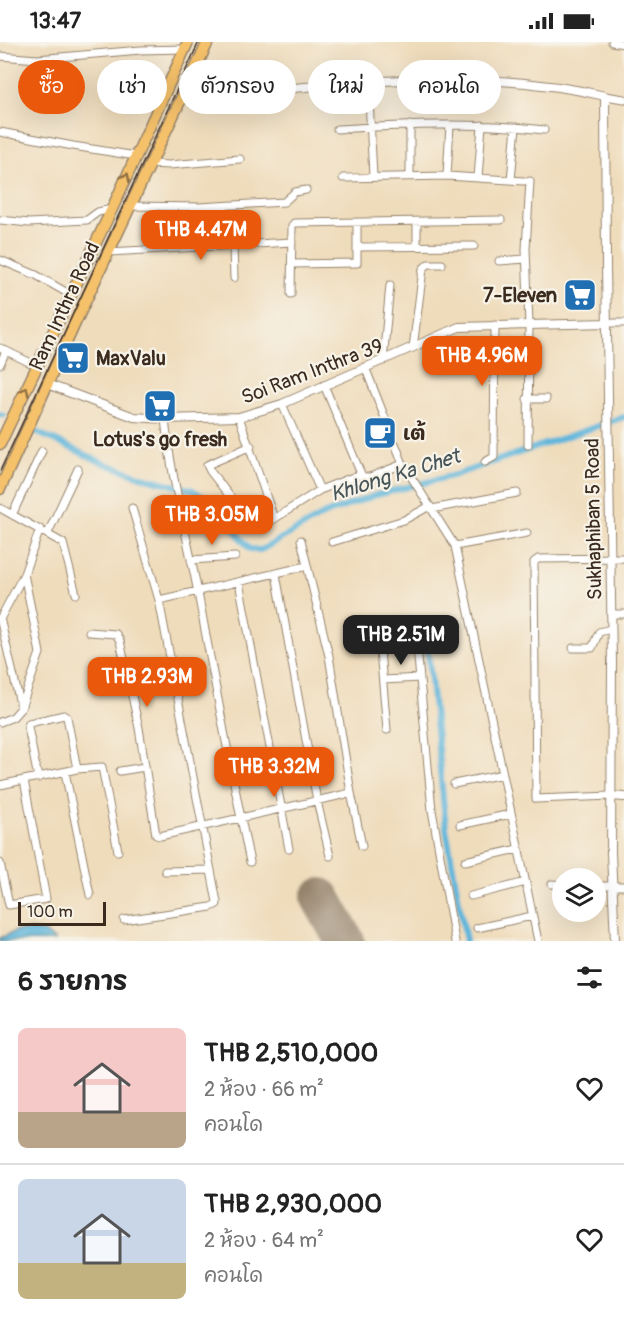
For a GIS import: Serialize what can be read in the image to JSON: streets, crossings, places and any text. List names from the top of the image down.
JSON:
{
  "streets": {
    "main road": ["Ram Inthra Road"],
    "street": ["Soi Ram Inthra 39", "Sukhaphiban 5 Road"]
  },
  "crossings": [
    ["Ram Inthra Road", "Soi Ram Inthra 39"],
    ["Soi Ram Inthra 39", "Sukhaphiban 5 Road"]
  ],
  "water": ["Khlong Ka Chet"],
  "places": {
    "supermarket": ["7-Eleven", "MaxValu", "Lotus's go fresh"],
    "cafe": ["เต้"]
  },
  "scale_bar": "100 m",
  "page": {
    "status": "13:47",
    "chip": [
      "ซื้อ",
      "เช่า",
      "ตัวกรอง",
      "ใหม่",
      "คอนโด"
    ],
    "price": [
      "THB 4.47M",
      "THB 4.96M",
      "THB 3.05M",
      "THB 2.51M",
      "THB 2.93M",
      "THB 3.32M"
    ],
    "scale": "100 m",
    "heading": "6 รายการ",
    "list": [
      {
        "name": "THB 2,510,000",
        "note": "2 ห้อง · 66 m² · คอนโด"
      },
      {
        "name": "THB 2,930,000",
        "note": "2 ห้อง · 64 m² · คอนโด"
      }
    ]
  }
}
